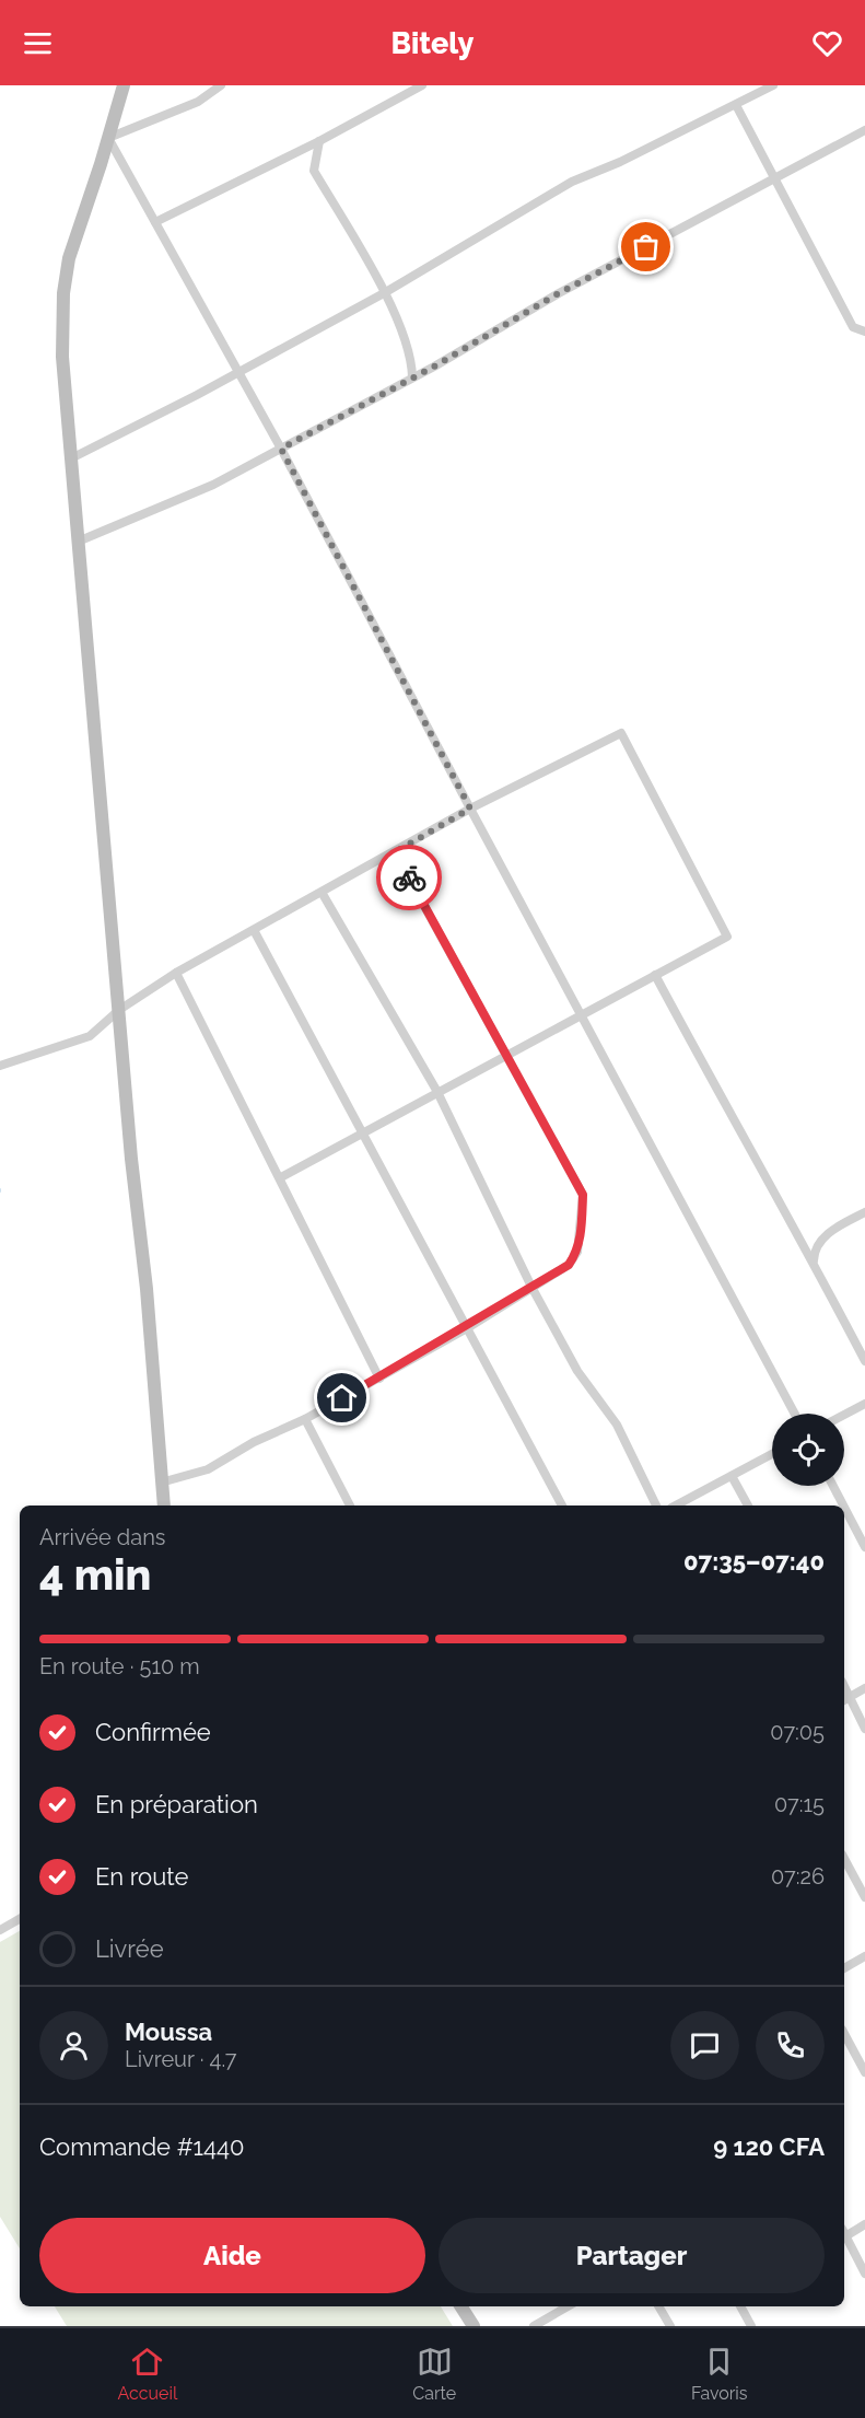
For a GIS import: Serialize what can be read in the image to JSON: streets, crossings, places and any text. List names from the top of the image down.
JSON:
{
  "page": {
    "header": "Bitely",
    "heading": ["4 min", "Arrivée dans", "07:35–07:40"],
    "panel": [
      "Moussa",
      "Livreur · 4.7",
      "Commande #1440",
      "9 120 CFA"
    ],
    "bar": "En route · 510 m",
    "list": [
      ["Confirmée", "07:05"],
      ["En préparation", "07:15"],
      ["En route", "07:26"],
      "Livrée"
    ],
    "buttons": ["Aide", "Partager"],
    "tabs": ["Accueil", "Carte", "Favoris"]
  }
}
